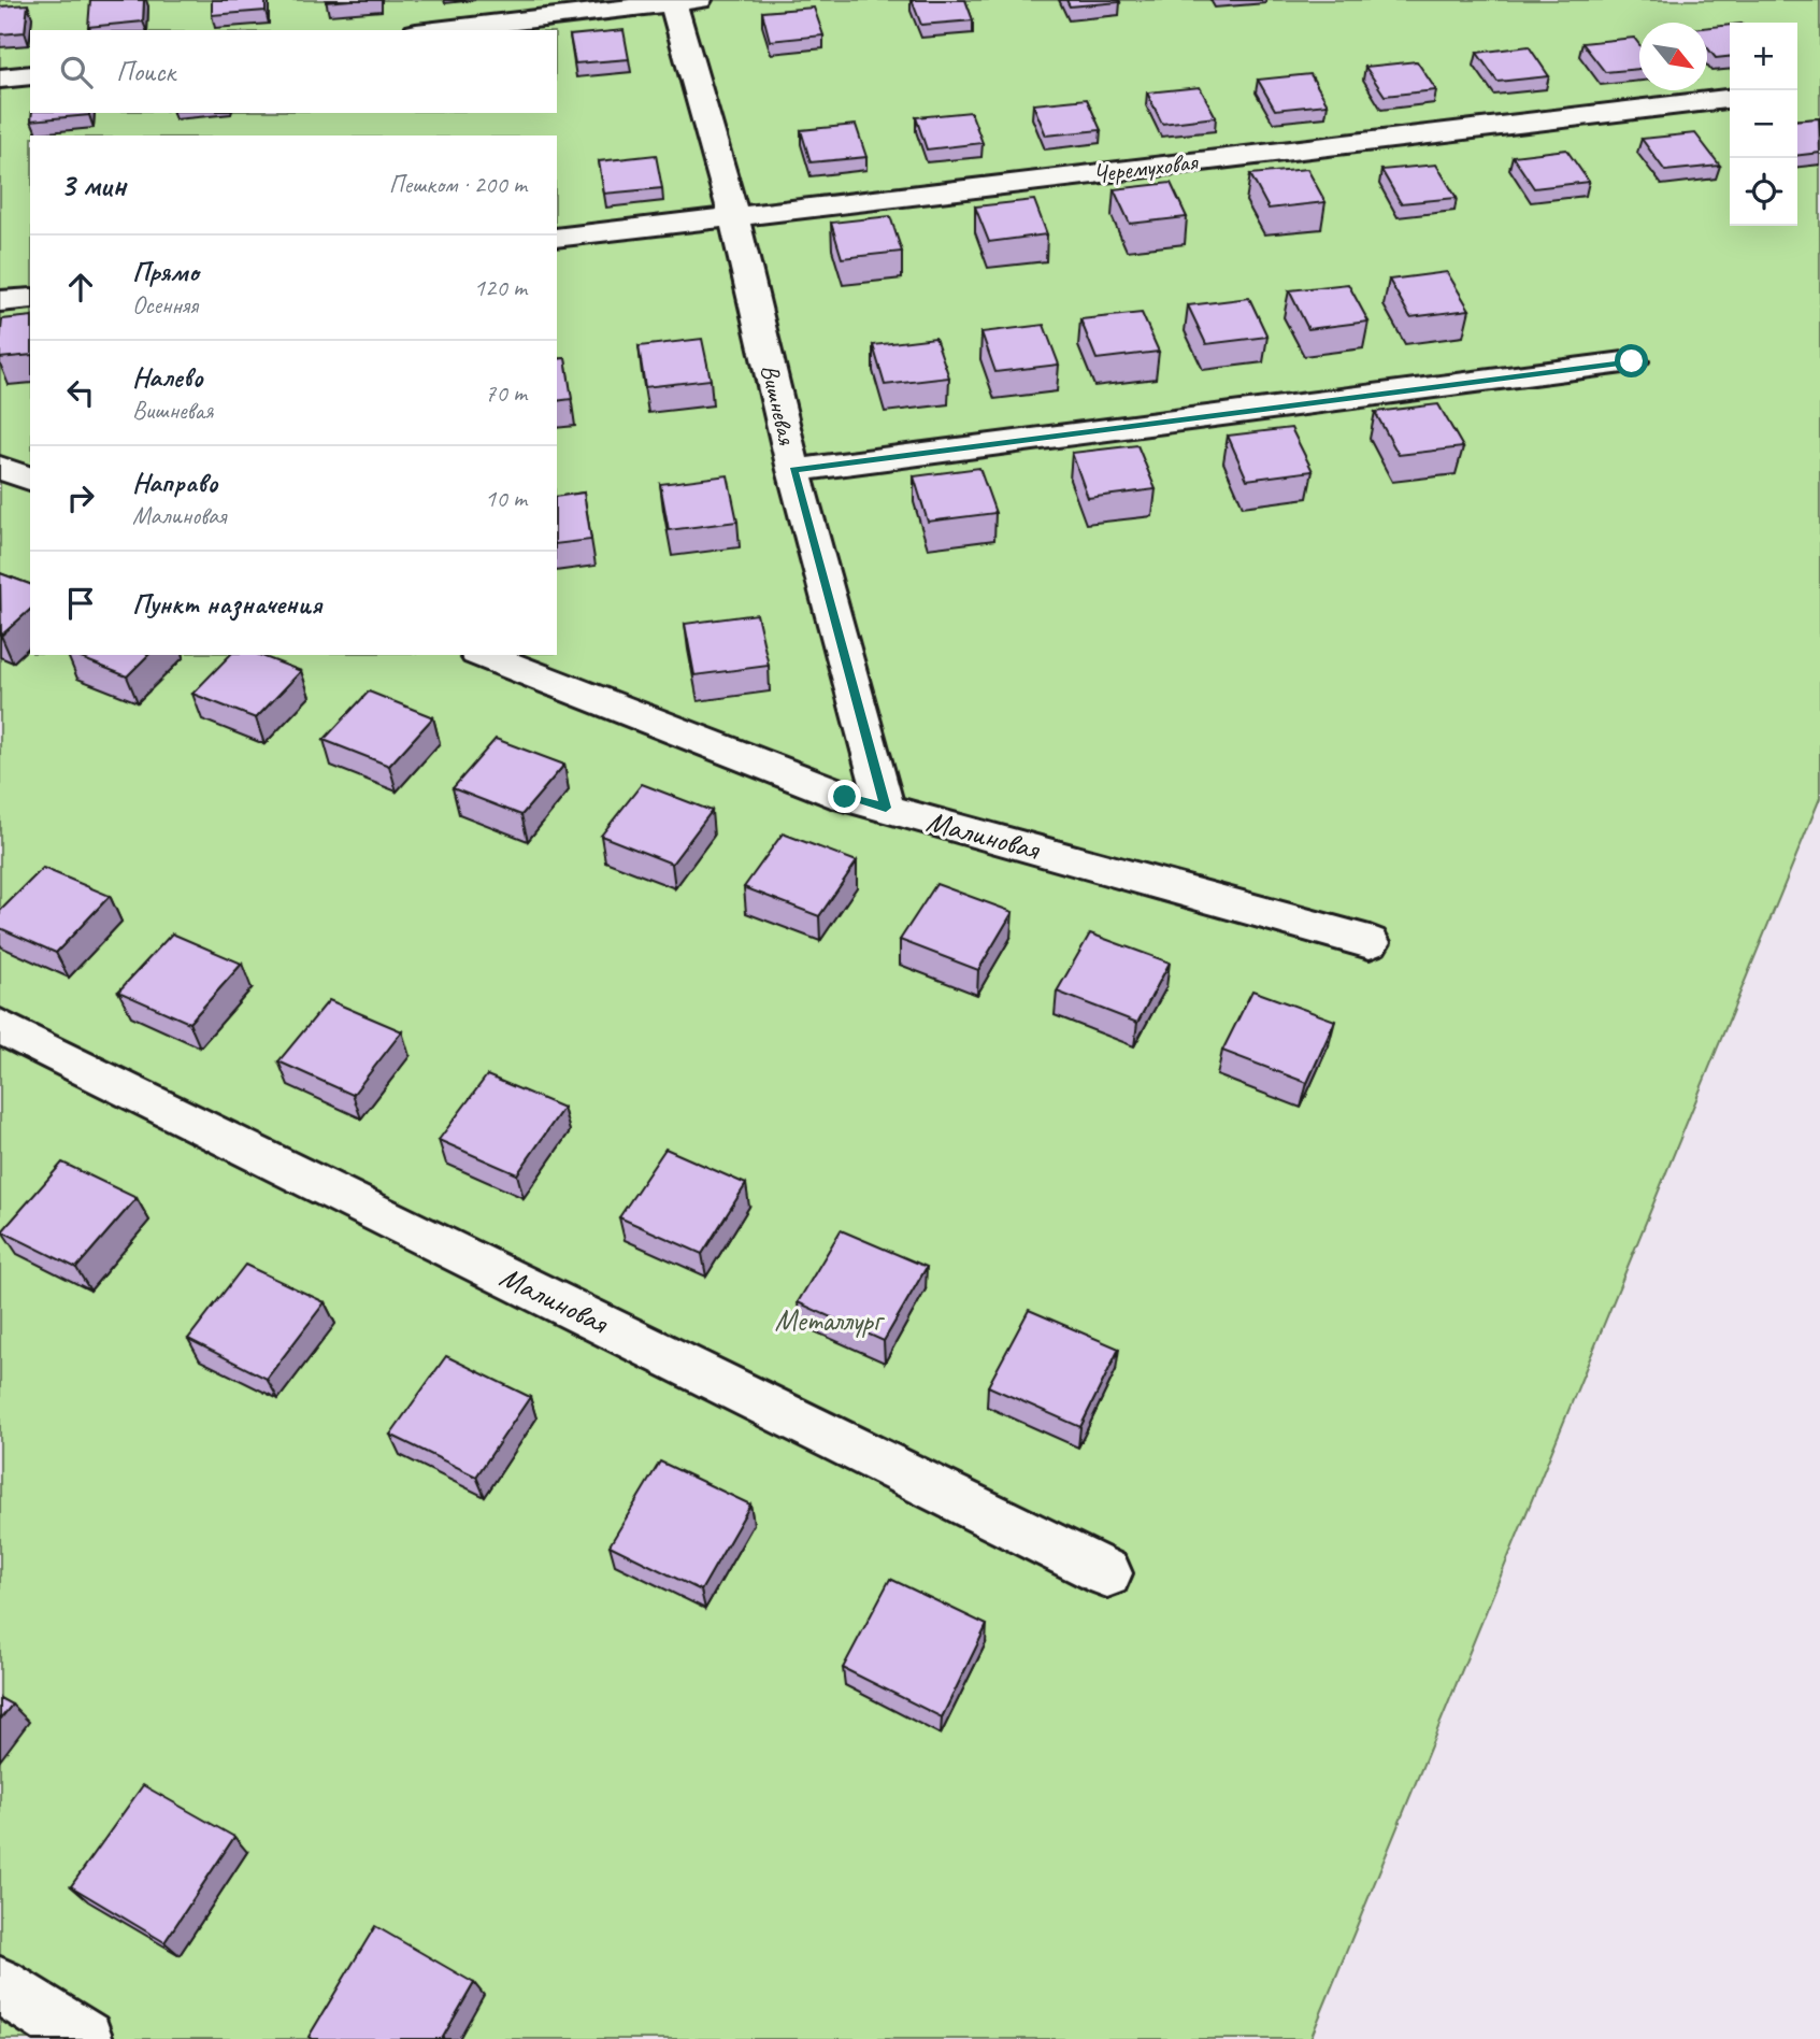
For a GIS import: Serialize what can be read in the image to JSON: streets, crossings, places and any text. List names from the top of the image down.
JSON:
{
  "streets": {
    "street": ["Черемуховая", "Вишневая", "Малиновая"]
  },
  "crossings": [
    ["Черемуховая", "Вишневая"],
    ["Вишневая", "Малиновая"]
  ],
  "parks": ["Металлург"],
  "north": "bottom right",
  "page": {
    "map_buttons": ["+", "−"],
    "search": "Поиск",
    "heading": ["3 мин", "Пешком · 200 m"],
    "list": [
      ["Прямо", "Осенняя", "120 m"],
      ["Налево", "Вишневая", "70 m"],
      ["Направо", "Малиновая", "10 m"],
      "Пункт назначения"
    ]
  }
}
